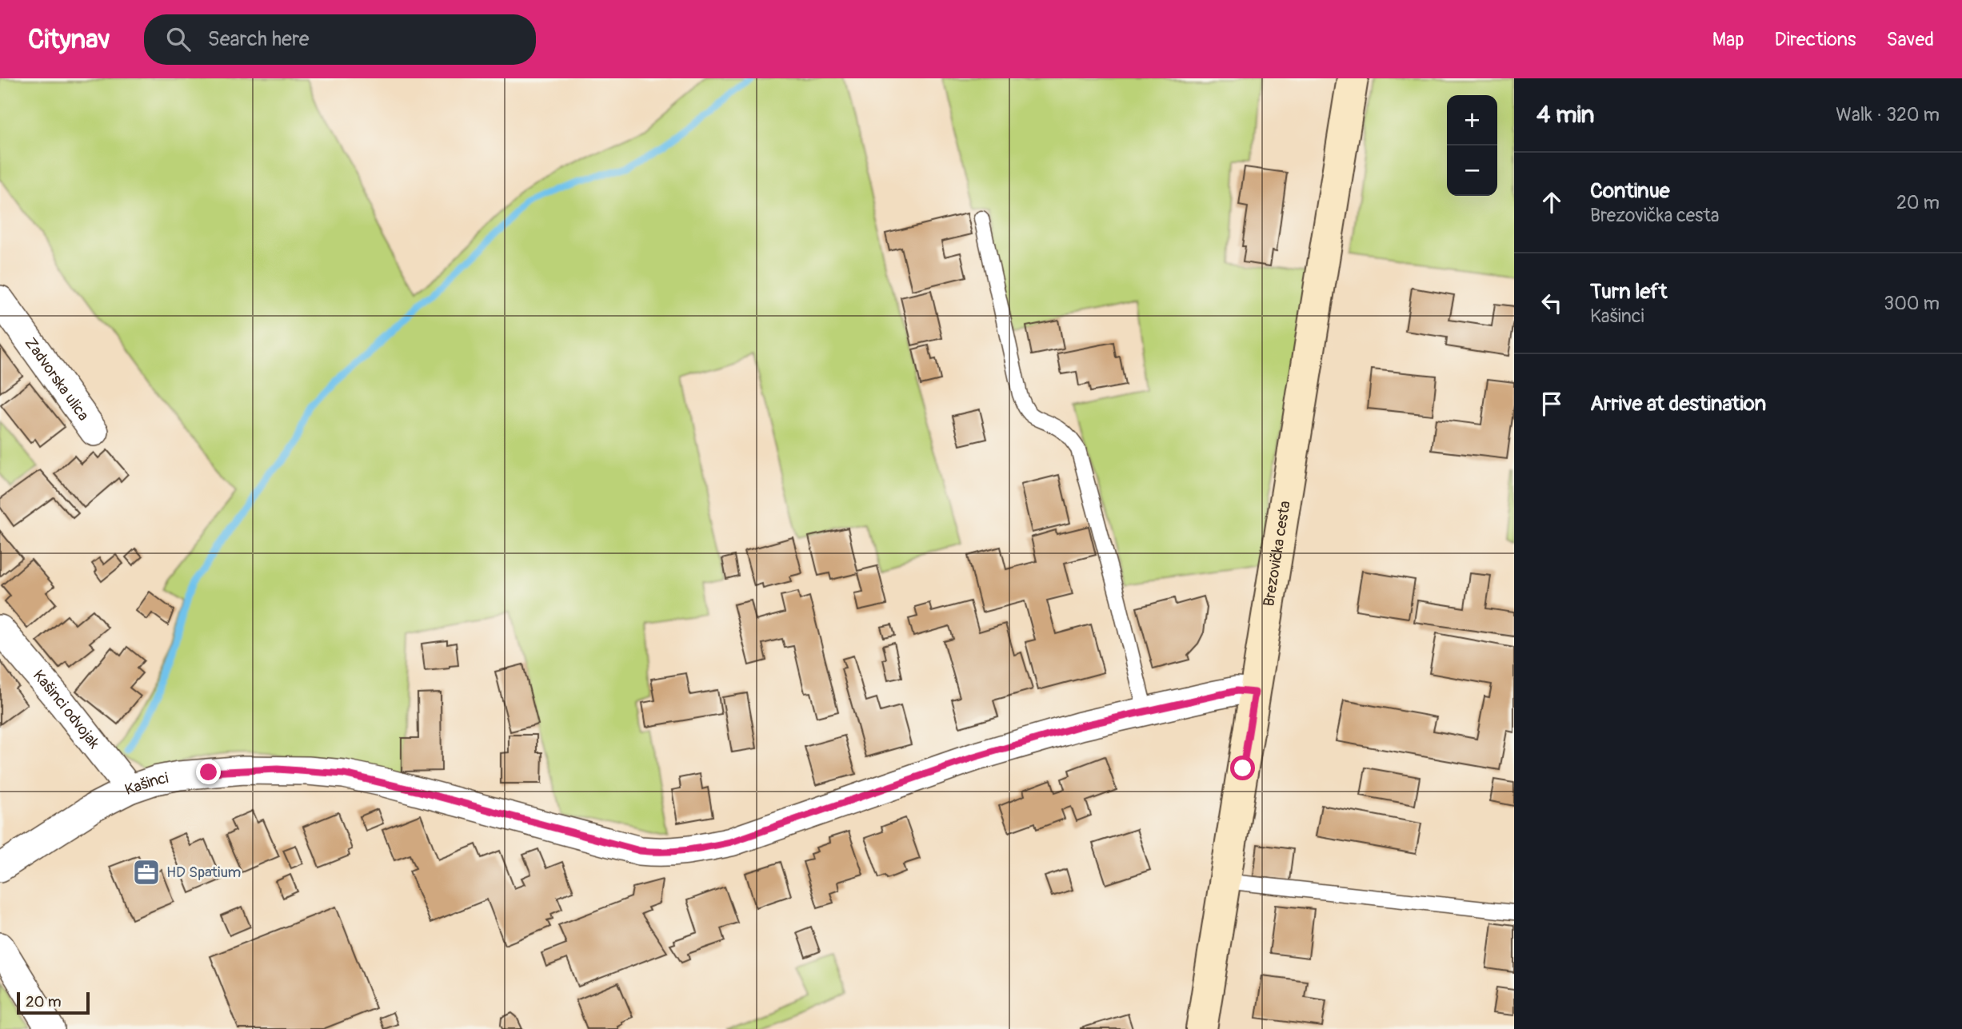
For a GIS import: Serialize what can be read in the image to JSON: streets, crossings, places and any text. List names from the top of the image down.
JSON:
{
  "streets": {
    "main road": ["Brezovička cesta"],
    "street": ["Zadvorska ulica", "Kašinci odvojak", "Kašinci"]
  },
  "crossings": [
    ["Brezovička cesta", "Kašinci"],
    ["Kašinci odvojak", "Kašinci"]
  ],
  "places": {
    "office": ["HD Spatium"]
  },
  "scale_bar": "20 m",
  "page": {
    "header": "Citynav",
    "search": "Search here",
    "nav": ["Map", "Directions", "Saved"],
    "heading": ["4 min", "Walk · 320 m"],
    "map_buttons": ["+", "−"],
    "list": [
      ["Continue", "Brezovička cesta", "20 m"],
      ["Turn left", "Kašinci", "300 m"],
      "Arrive at destination"
    ],
    "scale": "20 m"
  }
}
